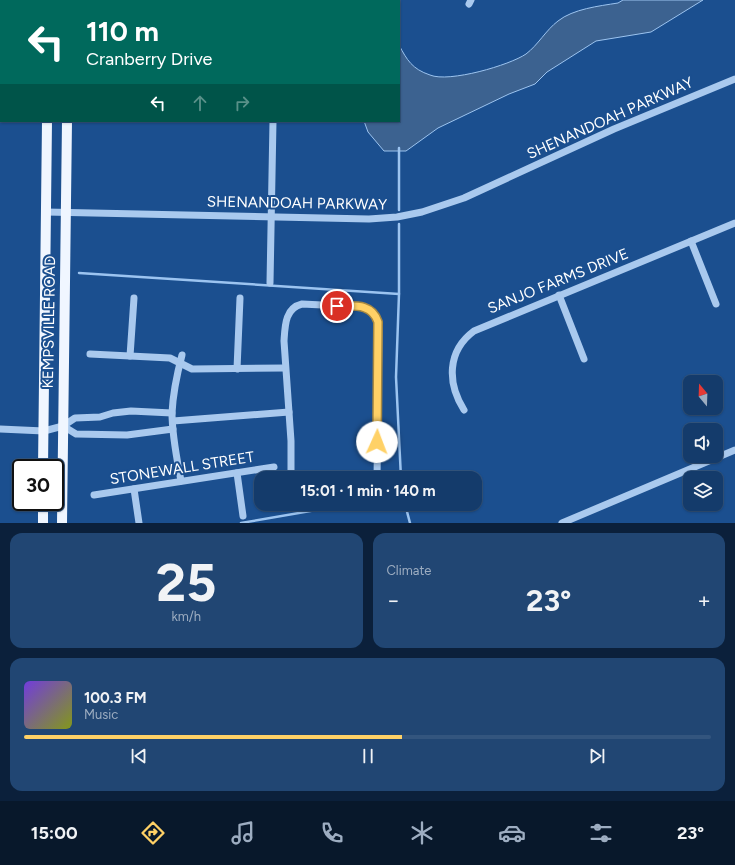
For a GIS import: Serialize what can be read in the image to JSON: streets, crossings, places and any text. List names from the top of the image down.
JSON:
{
  "streets": {
    "main road": ["KEMPSVILLE ROAD"],
    "street": ["SHENANDOAH PARKWAY", "SANJO FARMS DRIVE", "STONEWALL STREET"]
  },
  "crossings": [
    ["SHENANDOAH PARKWAY", "KEMPSVILLE ROAD"]
  ],
  "north": "top",
  "page": {
    "turn": ["110 m", "Cranberry Drive"],
    "limit": "30",
    "trip": "15:01 · 1 min · 140 m",
    "tile": [
      ["25", "km/h"],
      "Climate"
    ],
    "heat": ["−", "23°", "+"],
    "song": ["100.3 FM", "Music"],
    "tabs": ["15:00", "23°"]
  }
}
